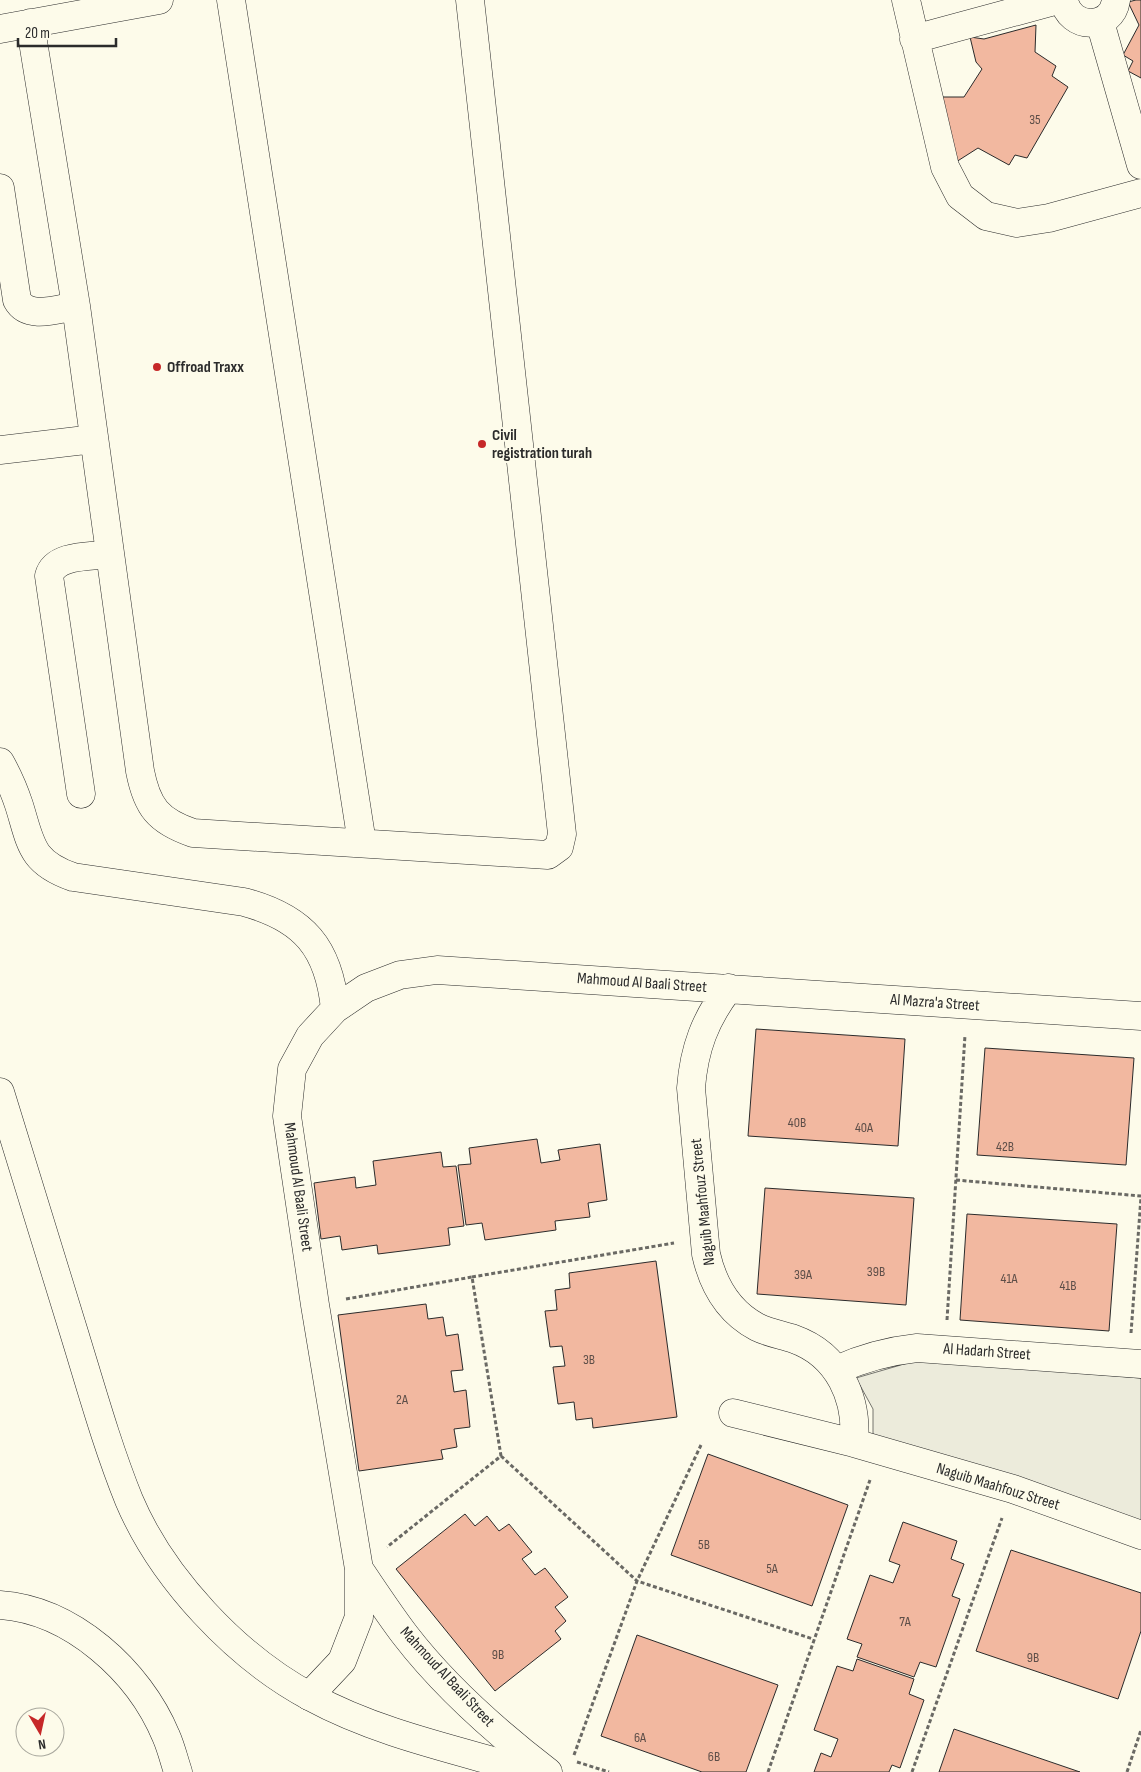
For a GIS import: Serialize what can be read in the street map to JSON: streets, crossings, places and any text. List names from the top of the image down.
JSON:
{
  "streets": {
    "main road": [
      "Mahmoud Al Baali Street",
      "Al Mazra'a Street",
      "Naguib Maahfouz Street",
      "Al Hadarh Street"
    ]
  },
  "crossings": [
    ["Mahmoud Al Baali Street", "Al Mazra'a Street"],
    ["Mahmoud Al Baali Street", "Naguib Maahfouz Street"],
    ["Al Mazra'a Street", "Naguib Maahfouz Street"],
    ["Naguib Maahfouz Street", "Al Hadarh Street"]
  ],
  "places": ["Offroad Traxx", "Civil registration turah"],
  "house_numbers": [
    "35",
    "40B",
    "40A",
    "42B",
    "39B",
    "39A",
    "41A",
    "41B",
    "3B",
    "2A",
    "5B",
    "5A",
    "7A",
    "9B",
    "9B",
    "6A",
    "6B"
  ],
  "scale_bar": "20 m",
  "north": "bottom"
}
